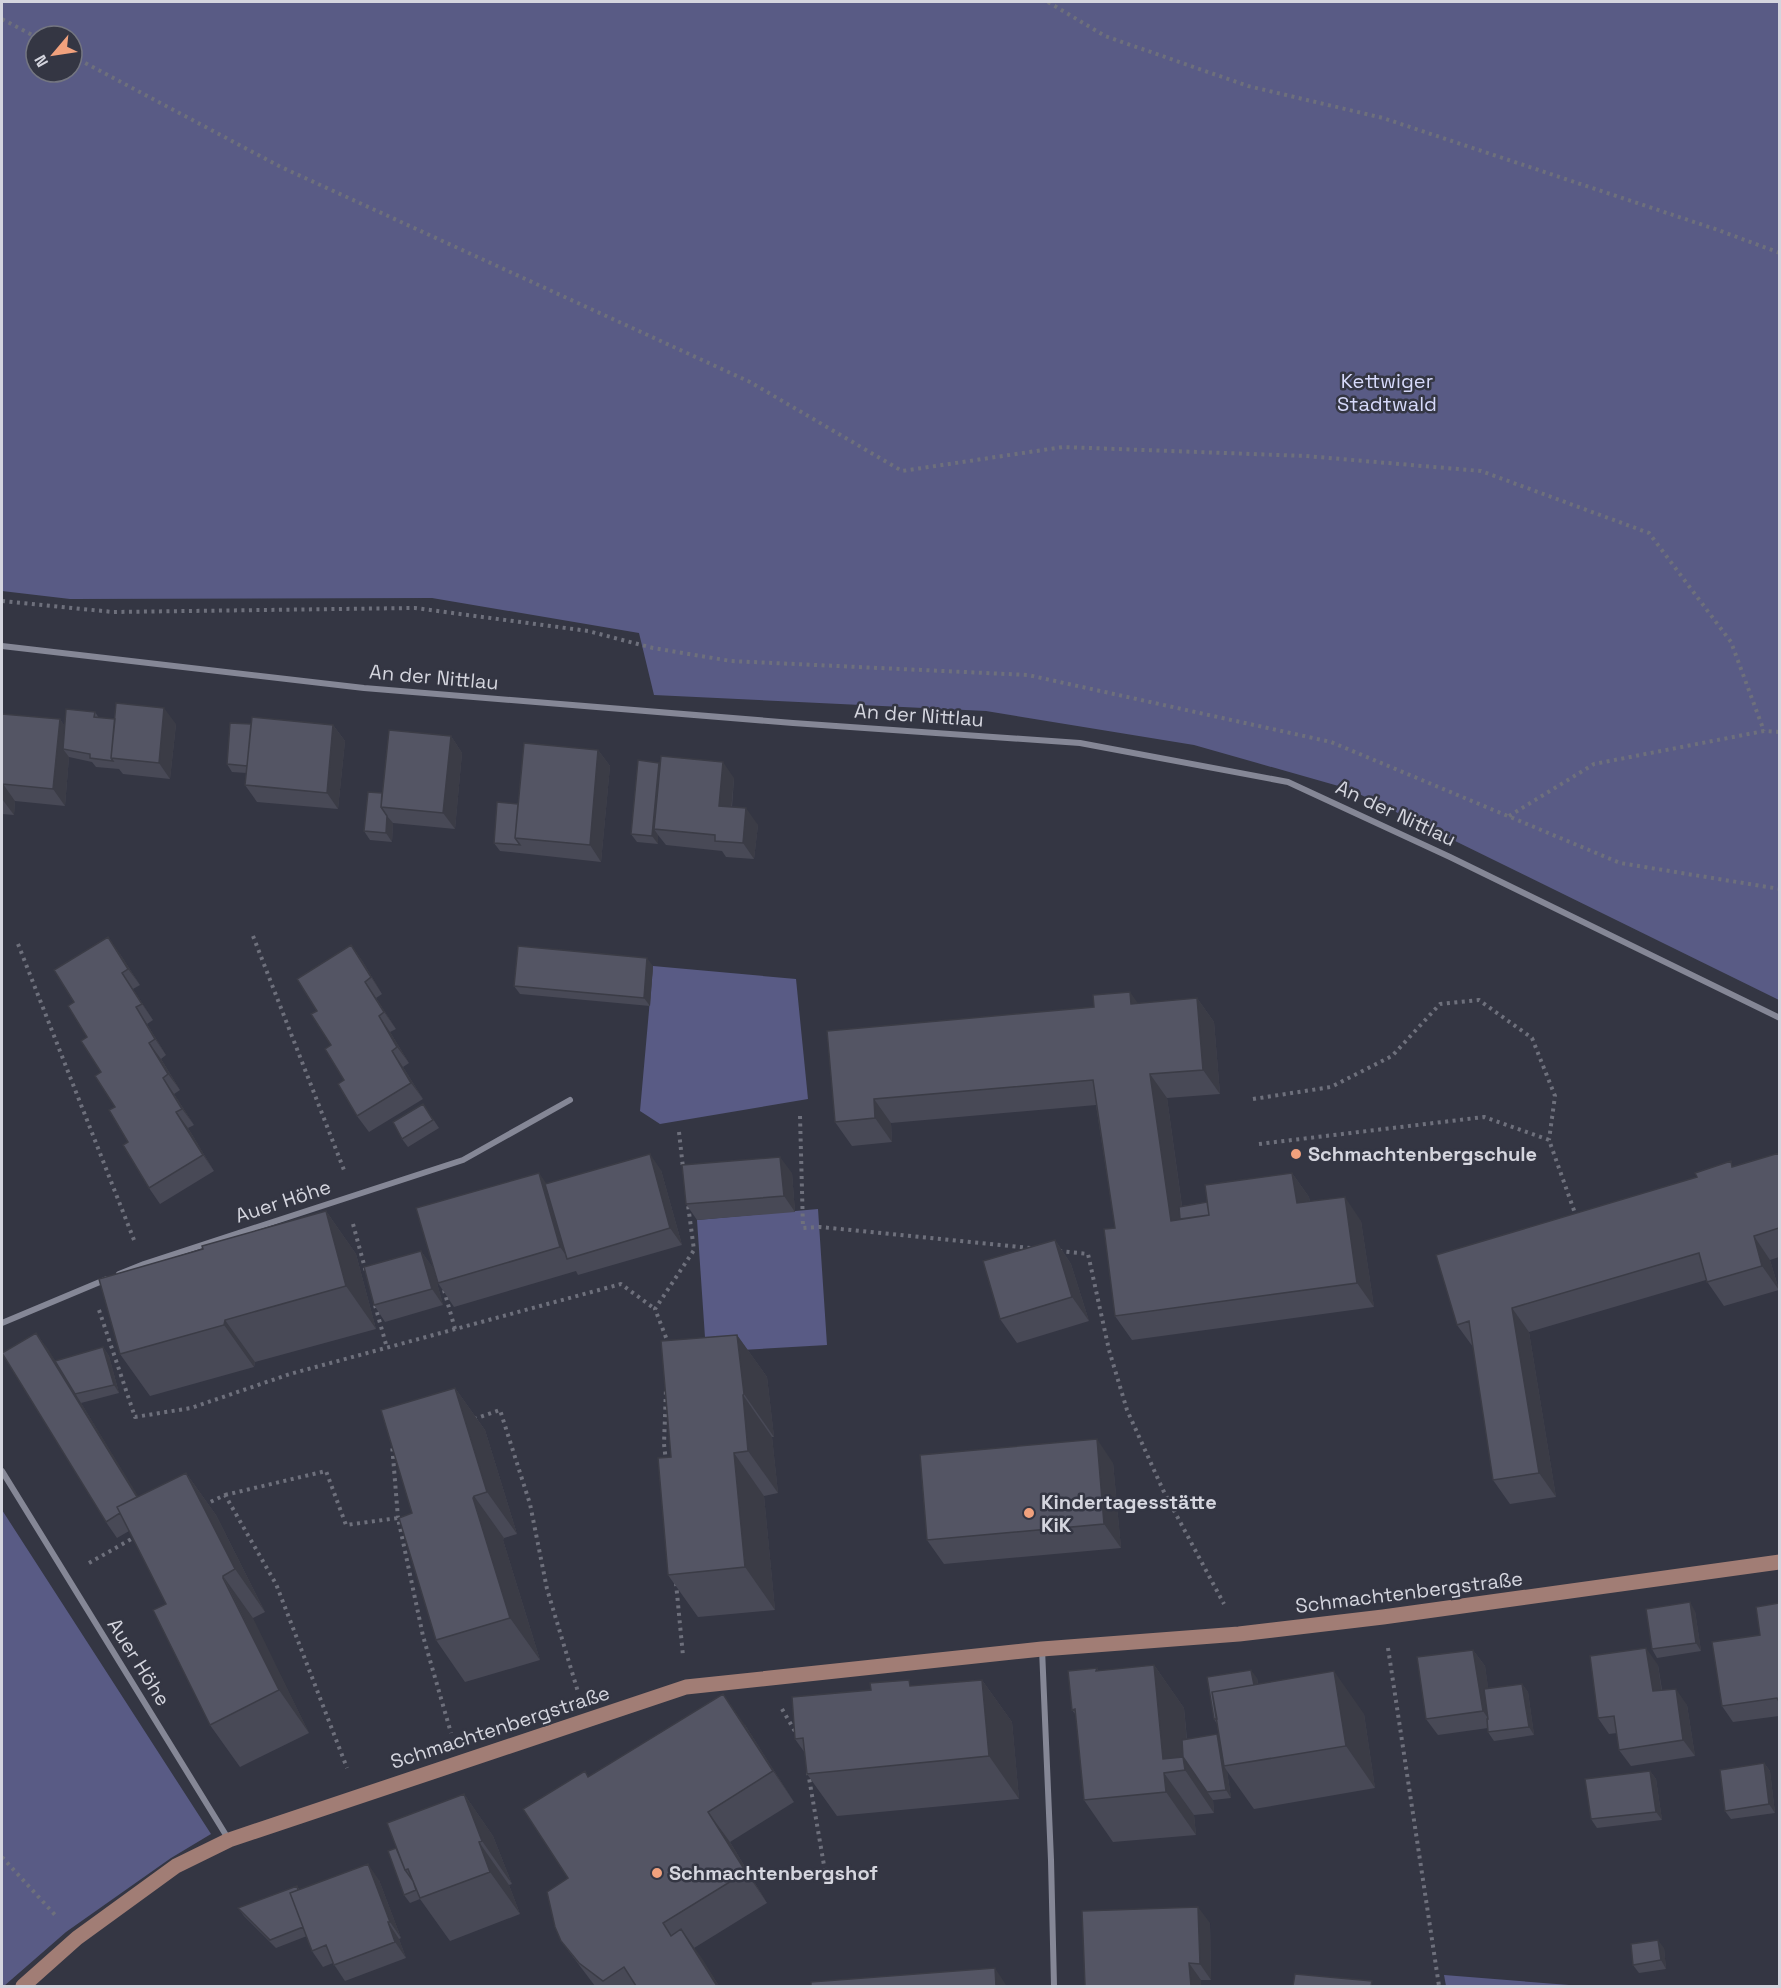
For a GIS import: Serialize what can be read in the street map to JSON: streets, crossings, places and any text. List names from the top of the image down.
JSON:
{
  "streets": {
    "street": ["An der Nittlau", "Auer Höhe", "Schmachtenbergstraße"]
  },
  "crossings": [
    ["Auer Höhe", "Schmachtenbergstraße"]
  ],
  "parks": ["Kettwiger Stadtwald"],
  "places": ["Schmachtenbergschule", "Kindertagesstätte KiK", "Schmachtenbergshof"],
  "north": "bottom left"
}
